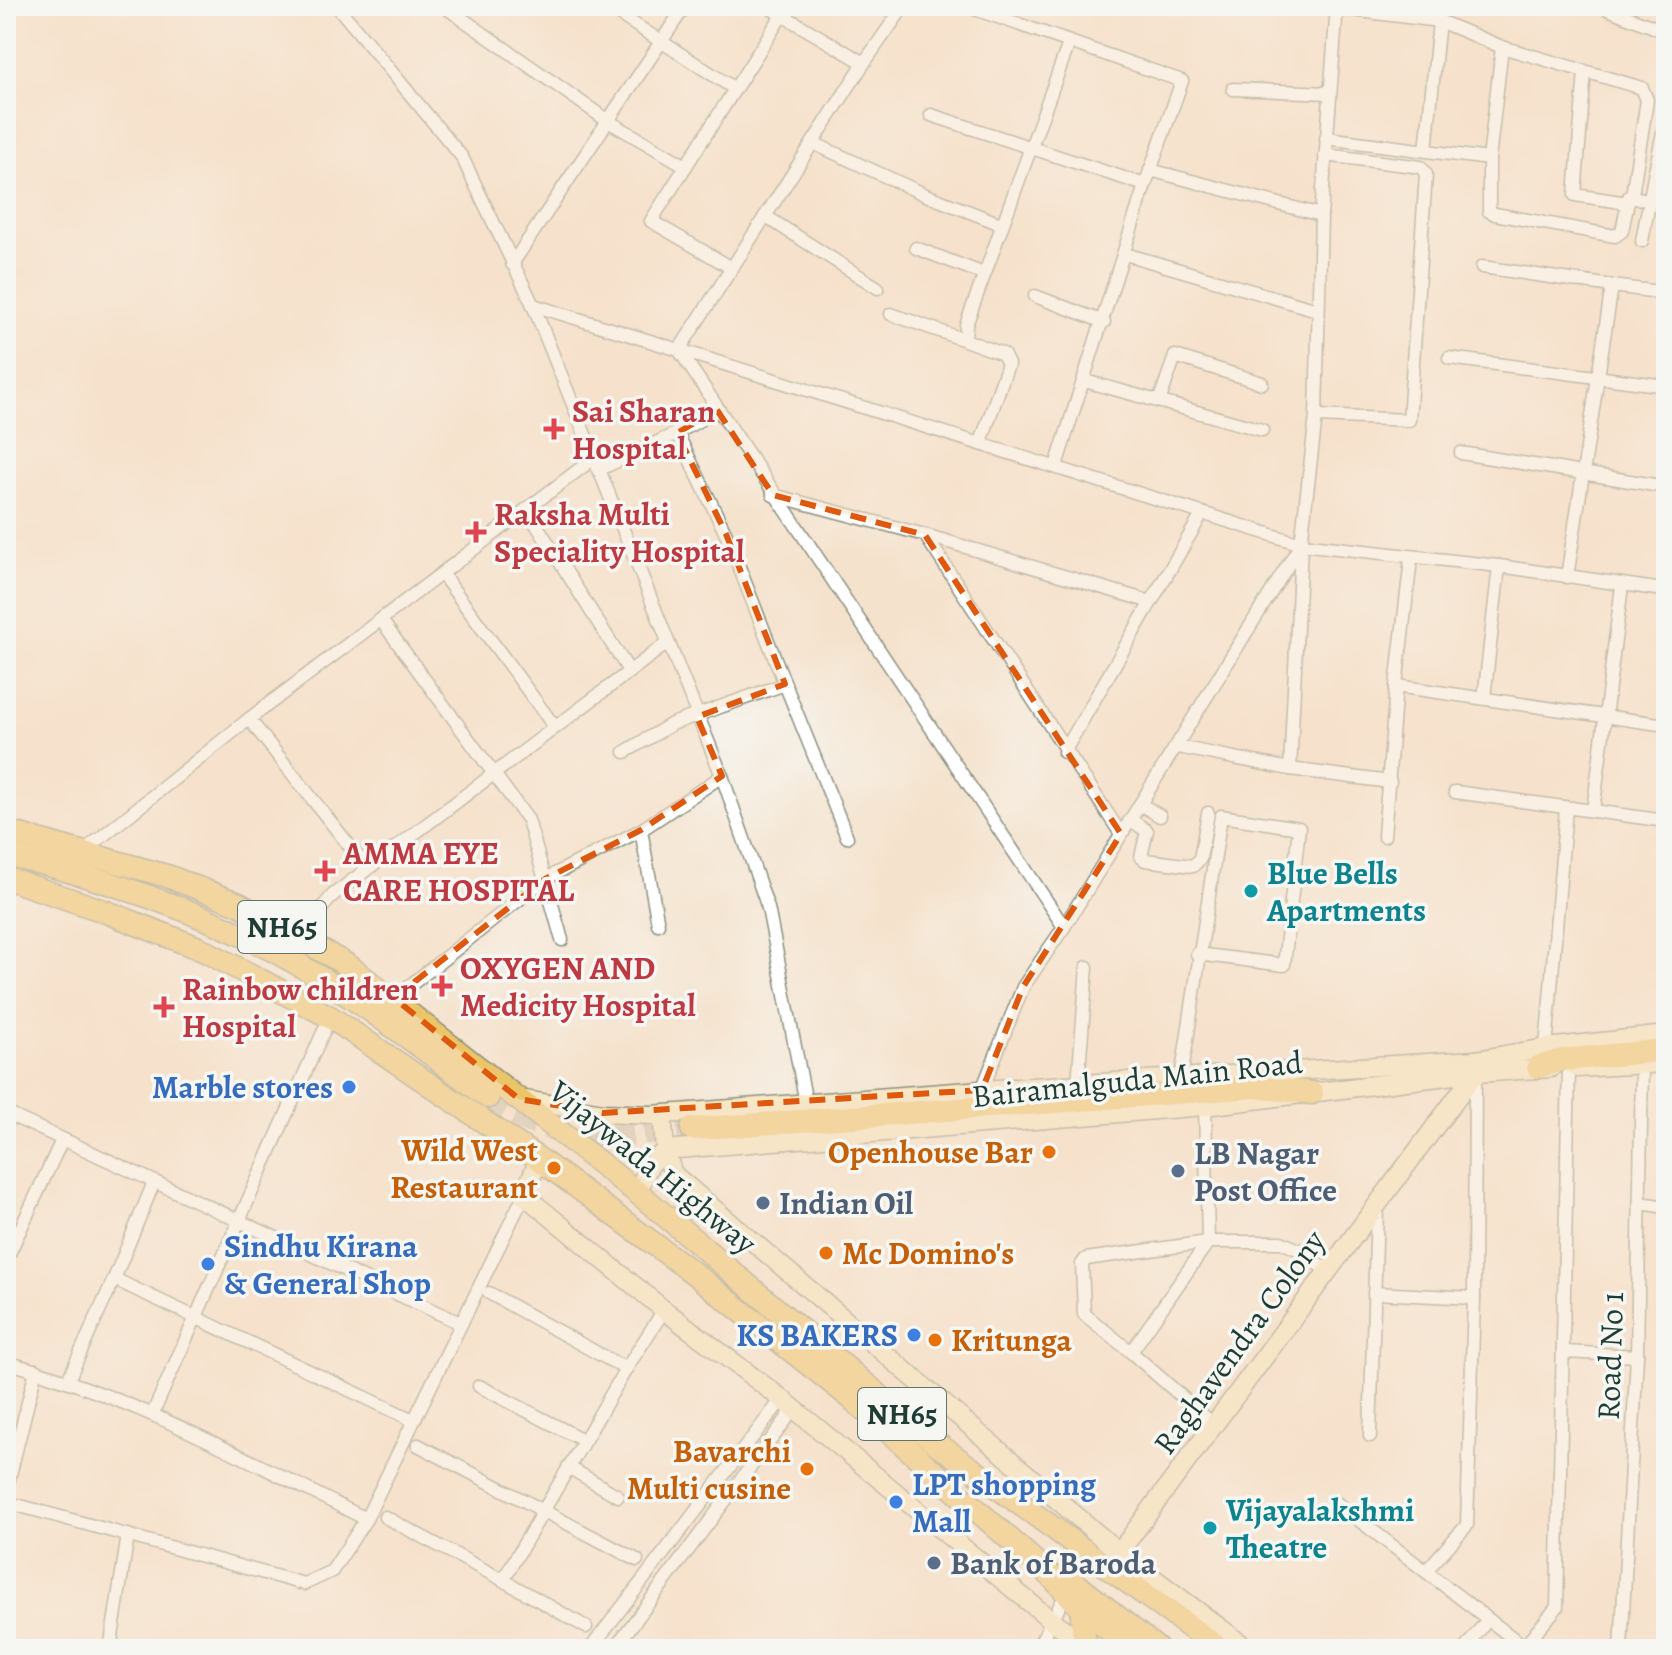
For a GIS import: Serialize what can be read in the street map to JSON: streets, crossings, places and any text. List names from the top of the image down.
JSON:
{
  "streets": {
    "highway": ["NH65", "Vijaywada Highway"],
    "main road": ["Bairamalguda Main Road", "Raghavendra Colony"],
    "street": ["Road No 1"]
  },
  "crossings": [
    ["NH65", "Vijaywada Highway"],
    ["Bairamalguda Main Road", "Raghavendra Colony"],
    ["Bairamalguda Main Road", "Road No 1"],
    ["Vijaywada Highway", "Raghavendra Colony"]
  ],
  "places": {
    "health": [
      "Sai Sharan Hospital",
      "Raksha Multi Speciality Hospital",
      "AMMA EYE CARE HOSPITAL",
      "OXYGEN AND Medicity Hospital",
      "Rainbow children Hospital"
    ],
    "other": [
      "Blue Bells Apartments",
      "Marble stores",
      "Openhouse Bar",
      "Wild West Restaurant",
      "LB Nagar Post Office",
      "Indian Oil",
      "Mc Domino's",
      "Sindhu Kirana & General Shop",
      "KS BAKERS",
      "Kritunga",
      "Bavarchi Multi cusine",
      "LPT shopping Mall",
      "Vijayalakshmi Theatre",
      "Bank of Baroda"
    ]
  }
}
